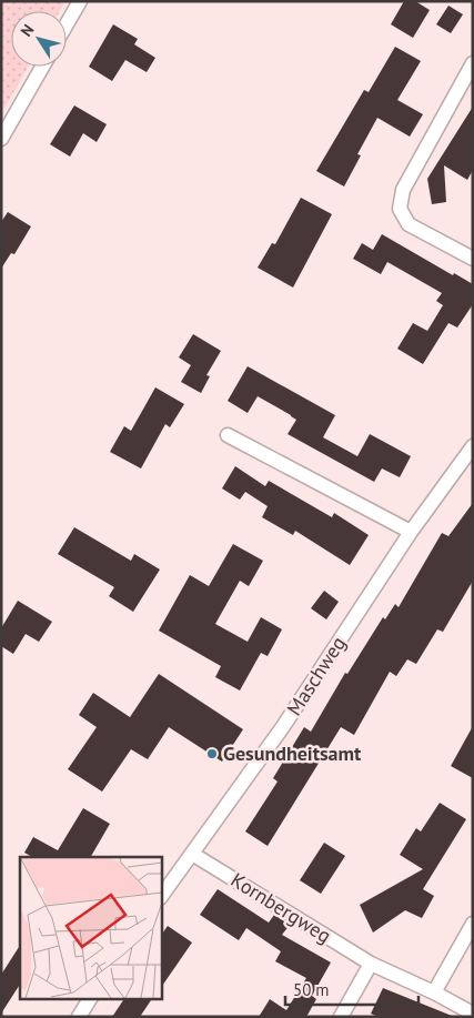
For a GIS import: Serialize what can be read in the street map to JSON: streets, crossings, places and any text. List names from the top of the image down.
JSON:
{
  "streets": {
    "street": ["Maschweg", "Kornbergweg"]
  },
  "crossings": [
    ["Maschweg", "Kornbergweg"]
  ],
  "places": ["Gesundheitsamt"],
  "scale_bar": "50 m",
  "north": "top left"
}
